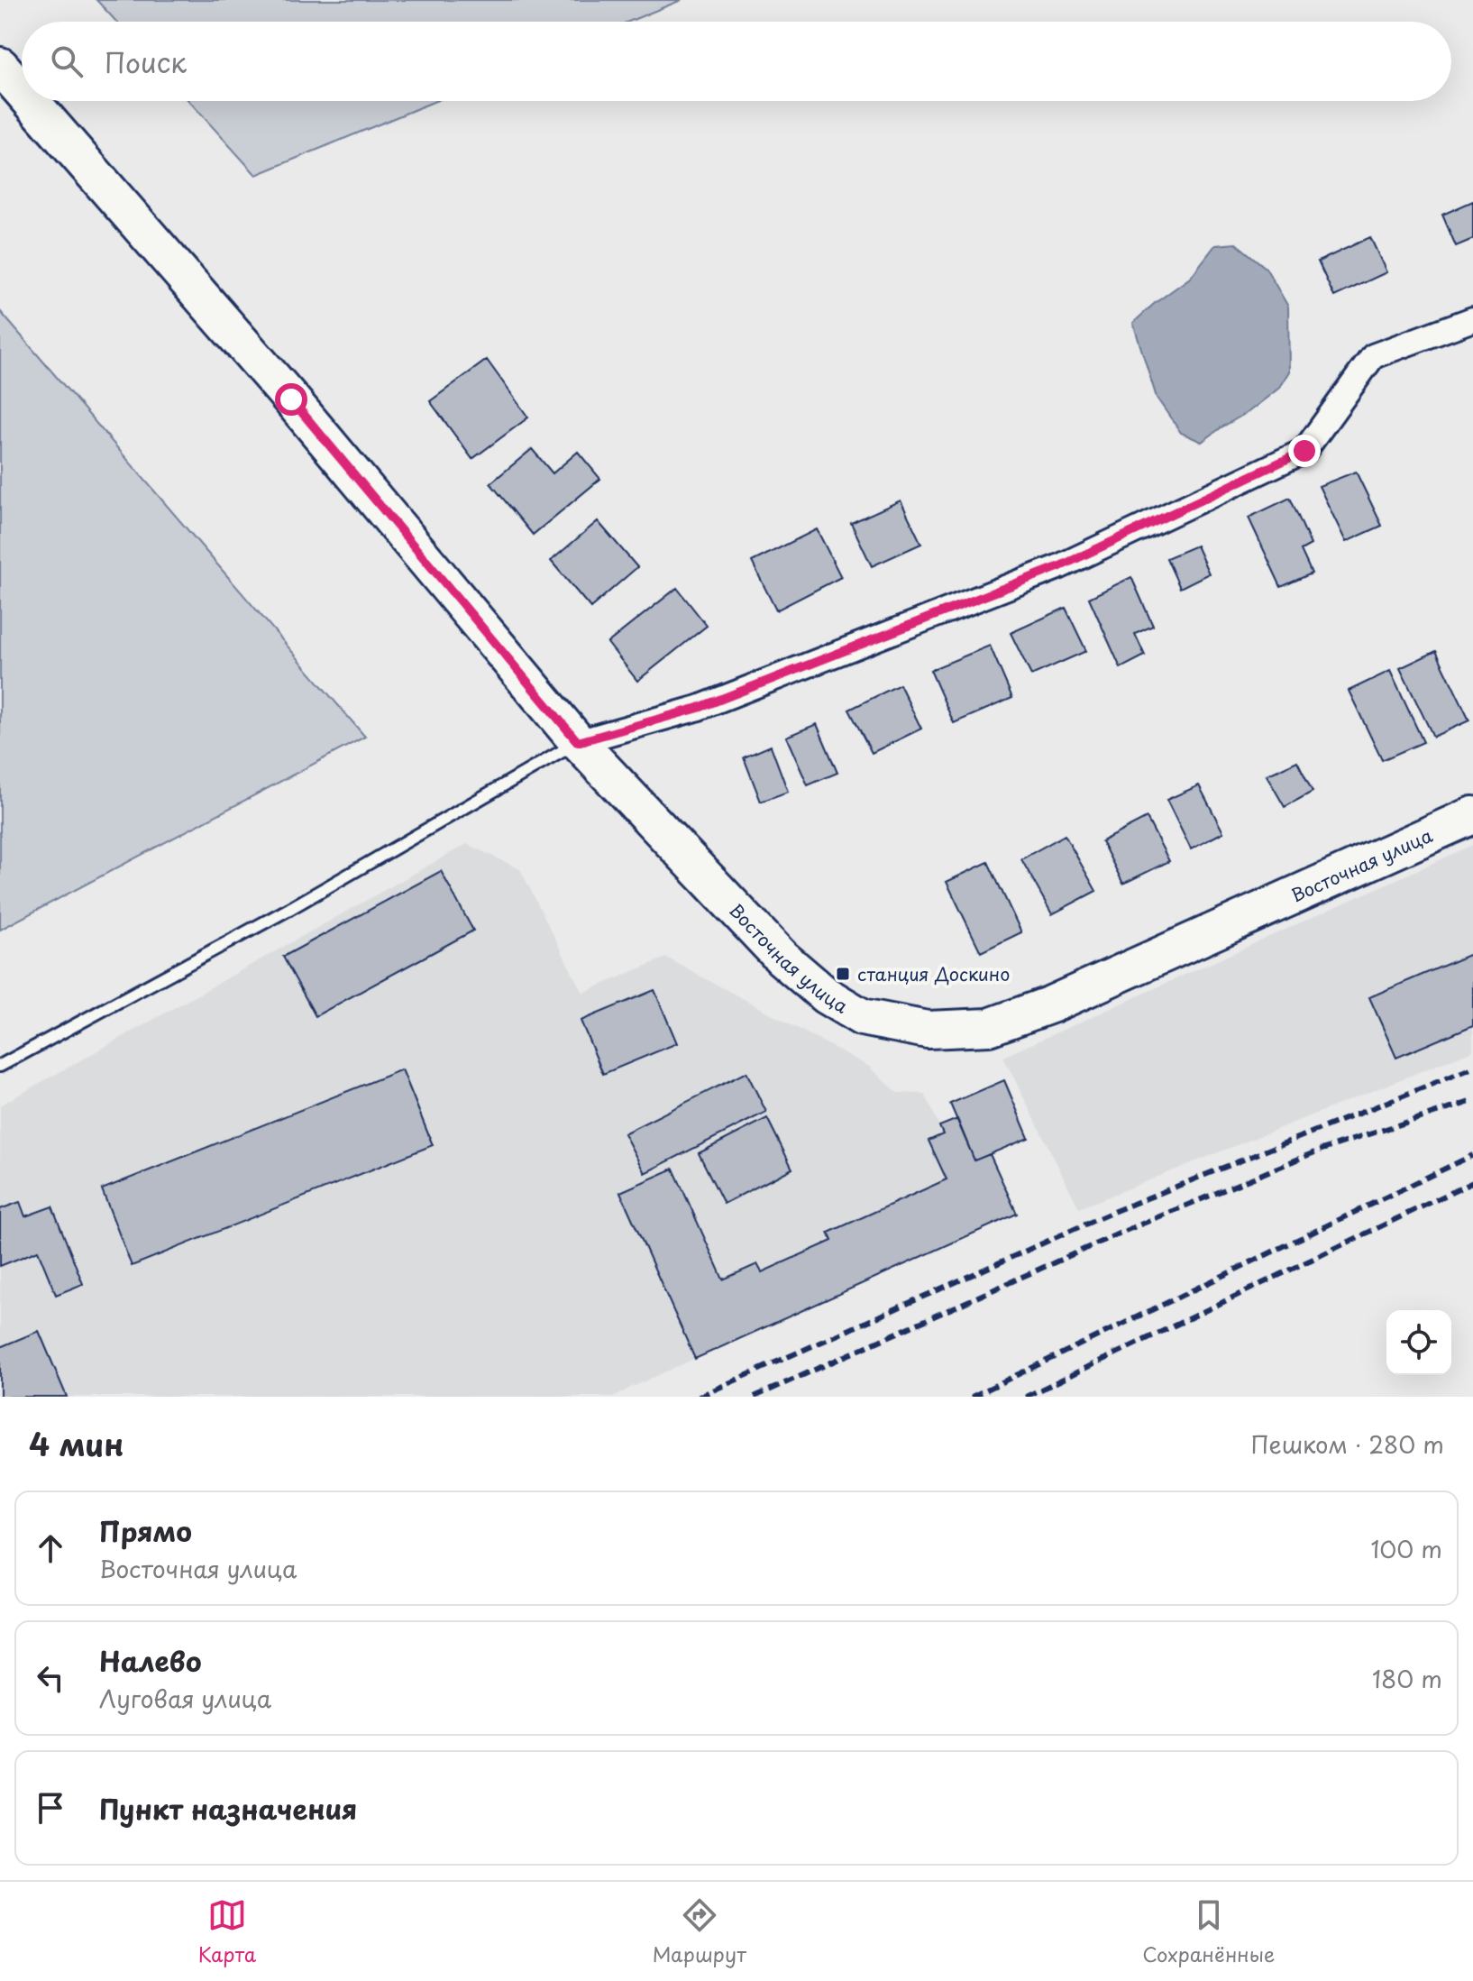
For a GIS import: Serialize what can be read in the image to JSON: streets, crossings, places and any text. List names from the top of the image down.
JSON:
{
  "streets": {
    "main road": ["Восточная улица"]
  },
  "places": {
    "transit": ["станция Доскино"]
  },
  "page": {
    "search": "Поиск",
    "heading": ["4 мин", "Пешком · 280 m"],
    "list": [
      ["Прямо", "Восточная улица", "100 m"],
      ["Налево", "Луговая улица", "180 m"],
      "Пункт назначения"
    ],
    "nav": ["Карта", "Маршрут", "Сохранённые"]
  }
}
